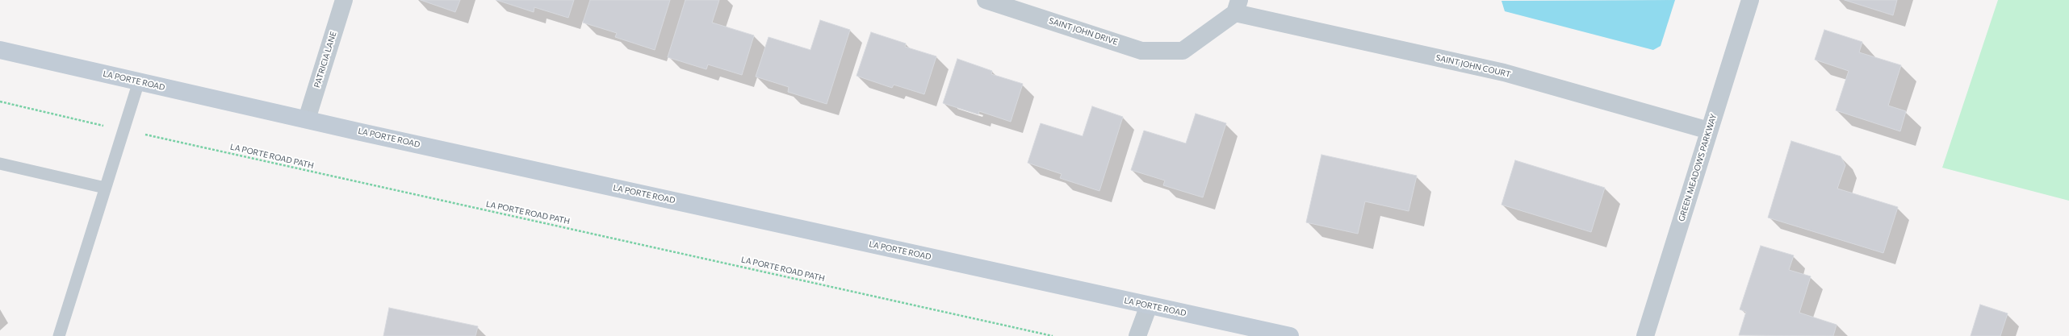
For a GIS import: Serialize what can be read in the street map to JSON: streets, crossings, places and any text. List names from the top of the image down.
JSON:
{
  "streets": {
    "street": [
      "SAINT JOHN DRIVE",
      "PATRICIA LANE",
      "SAINT JOHN COURT",
      "LA PORTE ROAD",
      "GREEN MEADOWS PARKWAY"
    ],
    "path": ["LA PORTE ROAD PATH"]
  },
  "crossings": [
    ["SAINT JOHN DRIVE", "SAINT JOHN COURT"],
    ["PATRICIA LANE", "LA PORTE ROAD"],
    ["SAINT JOHN COURT", "GREEN MEADOWS PARKWAY"]
  ]
}
